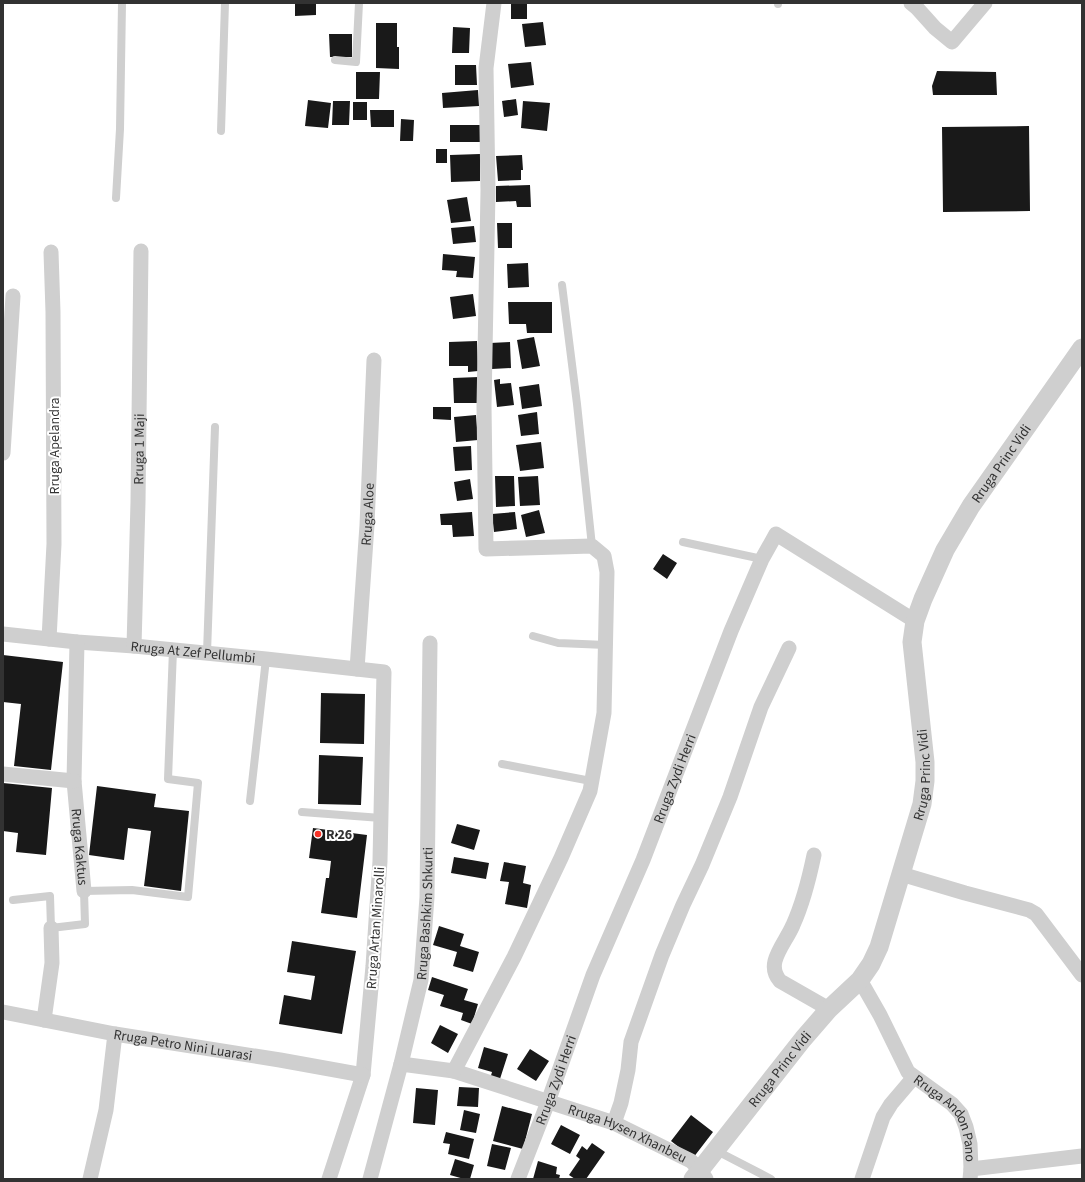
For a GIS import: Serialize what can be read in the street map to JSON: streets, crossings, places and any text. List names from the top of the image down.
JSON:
{
  "streets": {
    "street": [
      "Rruga Apelandra",
      "Rruga 1 Maji",
      "Rruga Princ Vidi",
      "Rruga Aloe",
      "Rruga At Zef Pellumbi",
      "Rruga Zydi Herri",
      "Rruga Kaktus",
      "Rruga Bashkim Shkurti",
      "Rruga Artan Minarolli",
      "Rruga Petro Nini Luarasi",
      "Rruga Andon Pano",
      "Rruga Hysen Xhanbeu"
    ]
  },
  "crossings": [
    ["Rruga Apelandra", "Rruga At Zef Pellumbi"],
    ["Rruga 1 Maji", "Rruga At Zef Pellumbi"],
    ["Rruga Princ Vidi", "Rruga Zydi Herri"],
    ["Rruga Princ Vidi", "Rruga Andon Pano"],
    ["Rruga Princ Vidi", "Rruga Hysen Xhanbeu"],
    ["Rruga Aloe", "Rruga At Zef Pellumbi"],
    ["Rruga At Zef Pellumbi", "Rruga Kaktus"],
    ["Rruga At Zef Pellumbi", "Rruga Artan Minarolli"],
    ["Rruga Zydi Herri", "Rruga Hysen Xhanbeu"],
    ["Rruga Bashkim Shkurti", "Rruga Hysen Xhanbeu"],
    ["Rruga Artan Minarolli", "Rruga Petro Nini Luarasi"]
  ],
  "places": ["R 26"]
}
